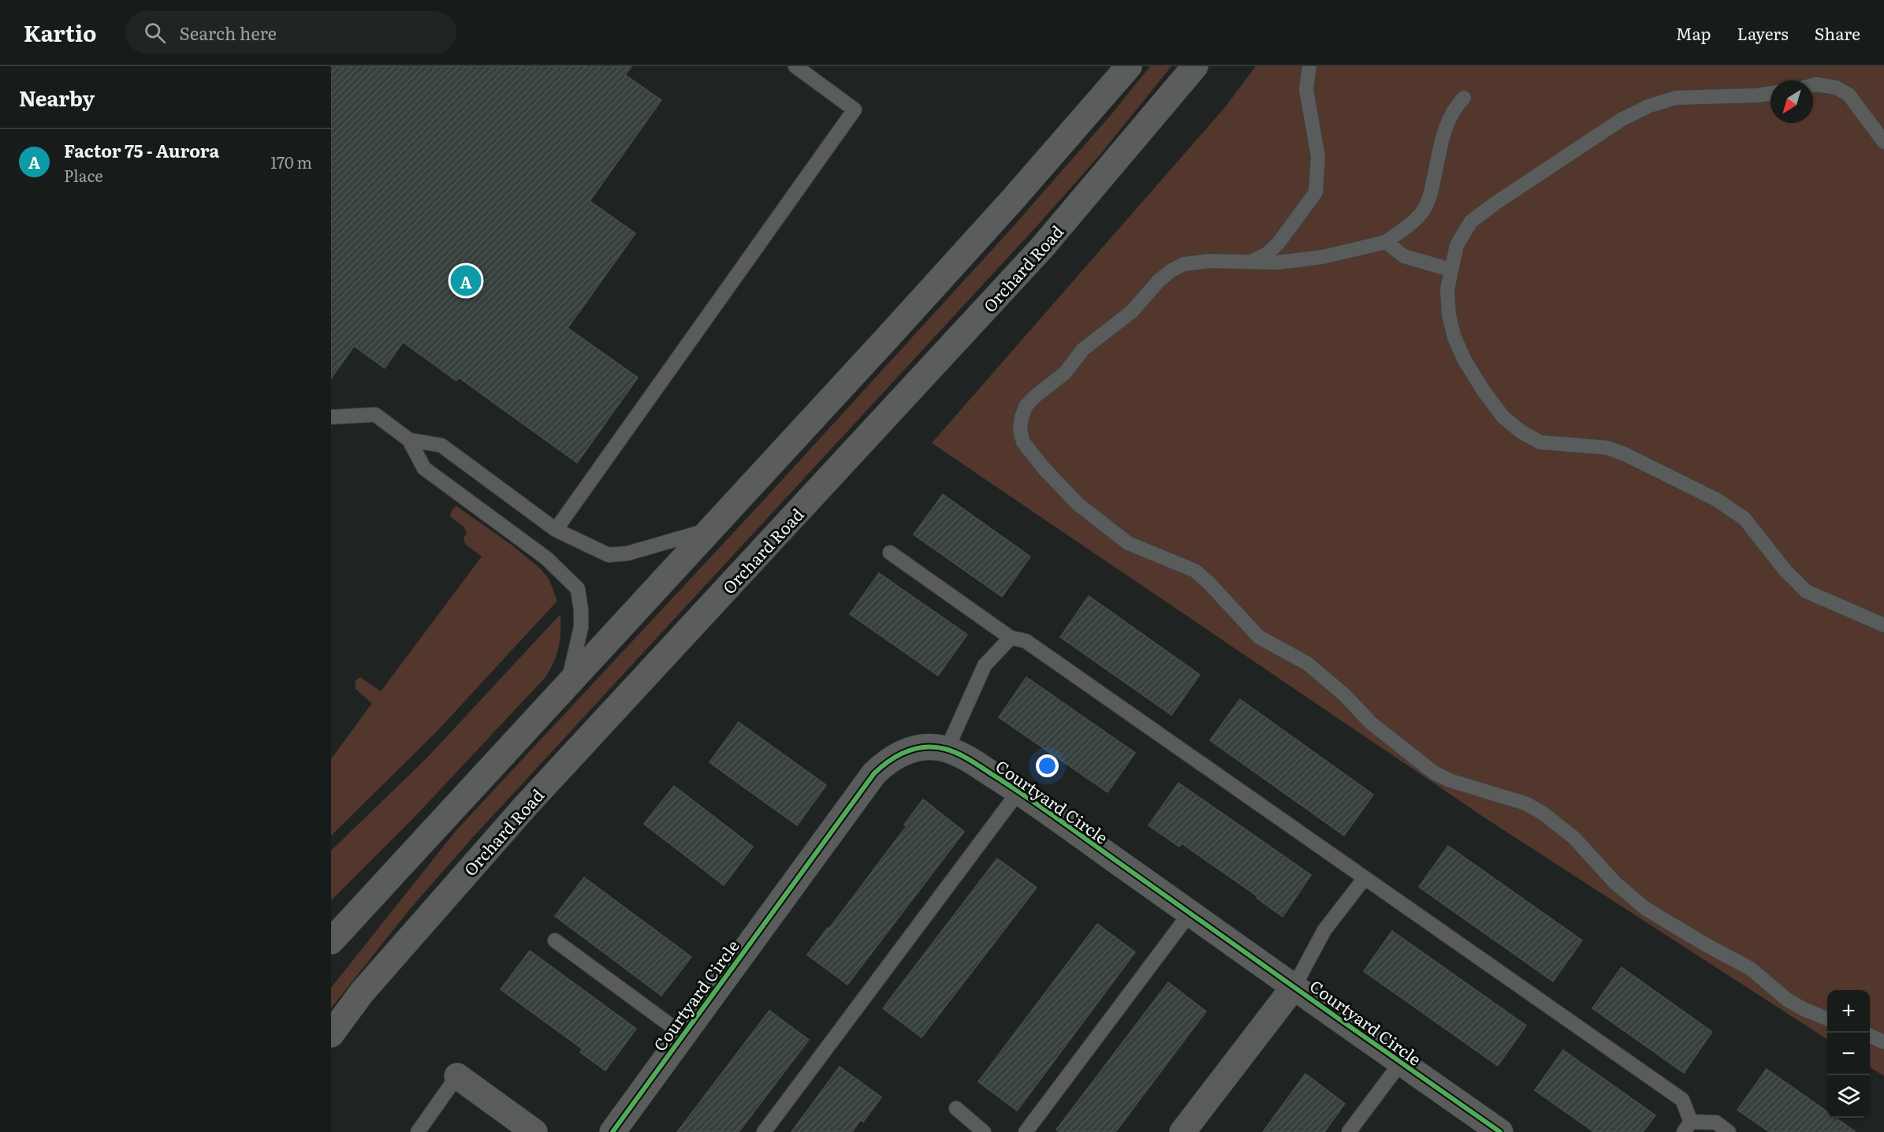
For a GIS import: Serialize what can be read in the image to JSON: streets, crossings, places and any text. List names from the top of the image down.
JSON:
{
  "streets": {
    "main road": ["Orchard Road"],
    "street": ["Courtyard Circle"]
  },
  "north": "bottom left",
  "page": {
    "header": "Kartio",
    "search": "Search here",
    "nav": ["Map", "Layers", "Share"],
    "heading": "Nearby",
    "list": [
      {
        "mark": "A",
        "name": "Factor 75 - Aurora",
        "note": "Place",
        "value": "170 m"
      }
    ],
    "pins": "A",
    "map_buttons": ["+", "−"]
  }
}
